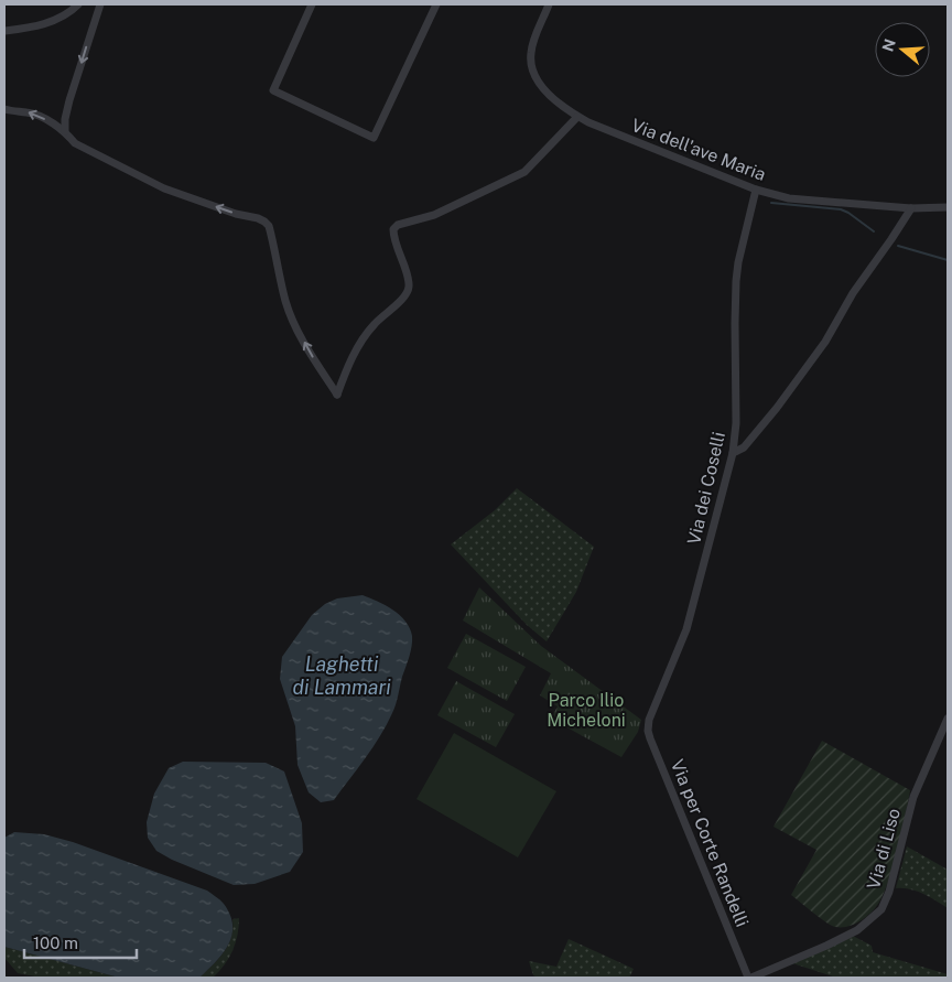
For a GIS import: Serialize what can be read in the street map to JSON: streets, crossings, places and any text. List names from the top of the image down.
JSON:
{
  "streets": {
    "street": [
      "Via dell'ave Maria",
      "Via dei Coselli",
      "Via per Corte Randelli",
      "Via di Liso"
    ]
  },
  "crossings": [
    ["Via dell'ave Maria", "Via dei Coselli"],
    ["Via dei Coselli", "Via per Corte Randelli"],
    ["Via per Corte Randelli", "Via di Liso"]
  ],
  "water": ["Laghetti di Lammari"],
  "parks": ["Parco Ilio Micheloni"],
  "scale_bar": "100 m",
  "north": "left"
}
